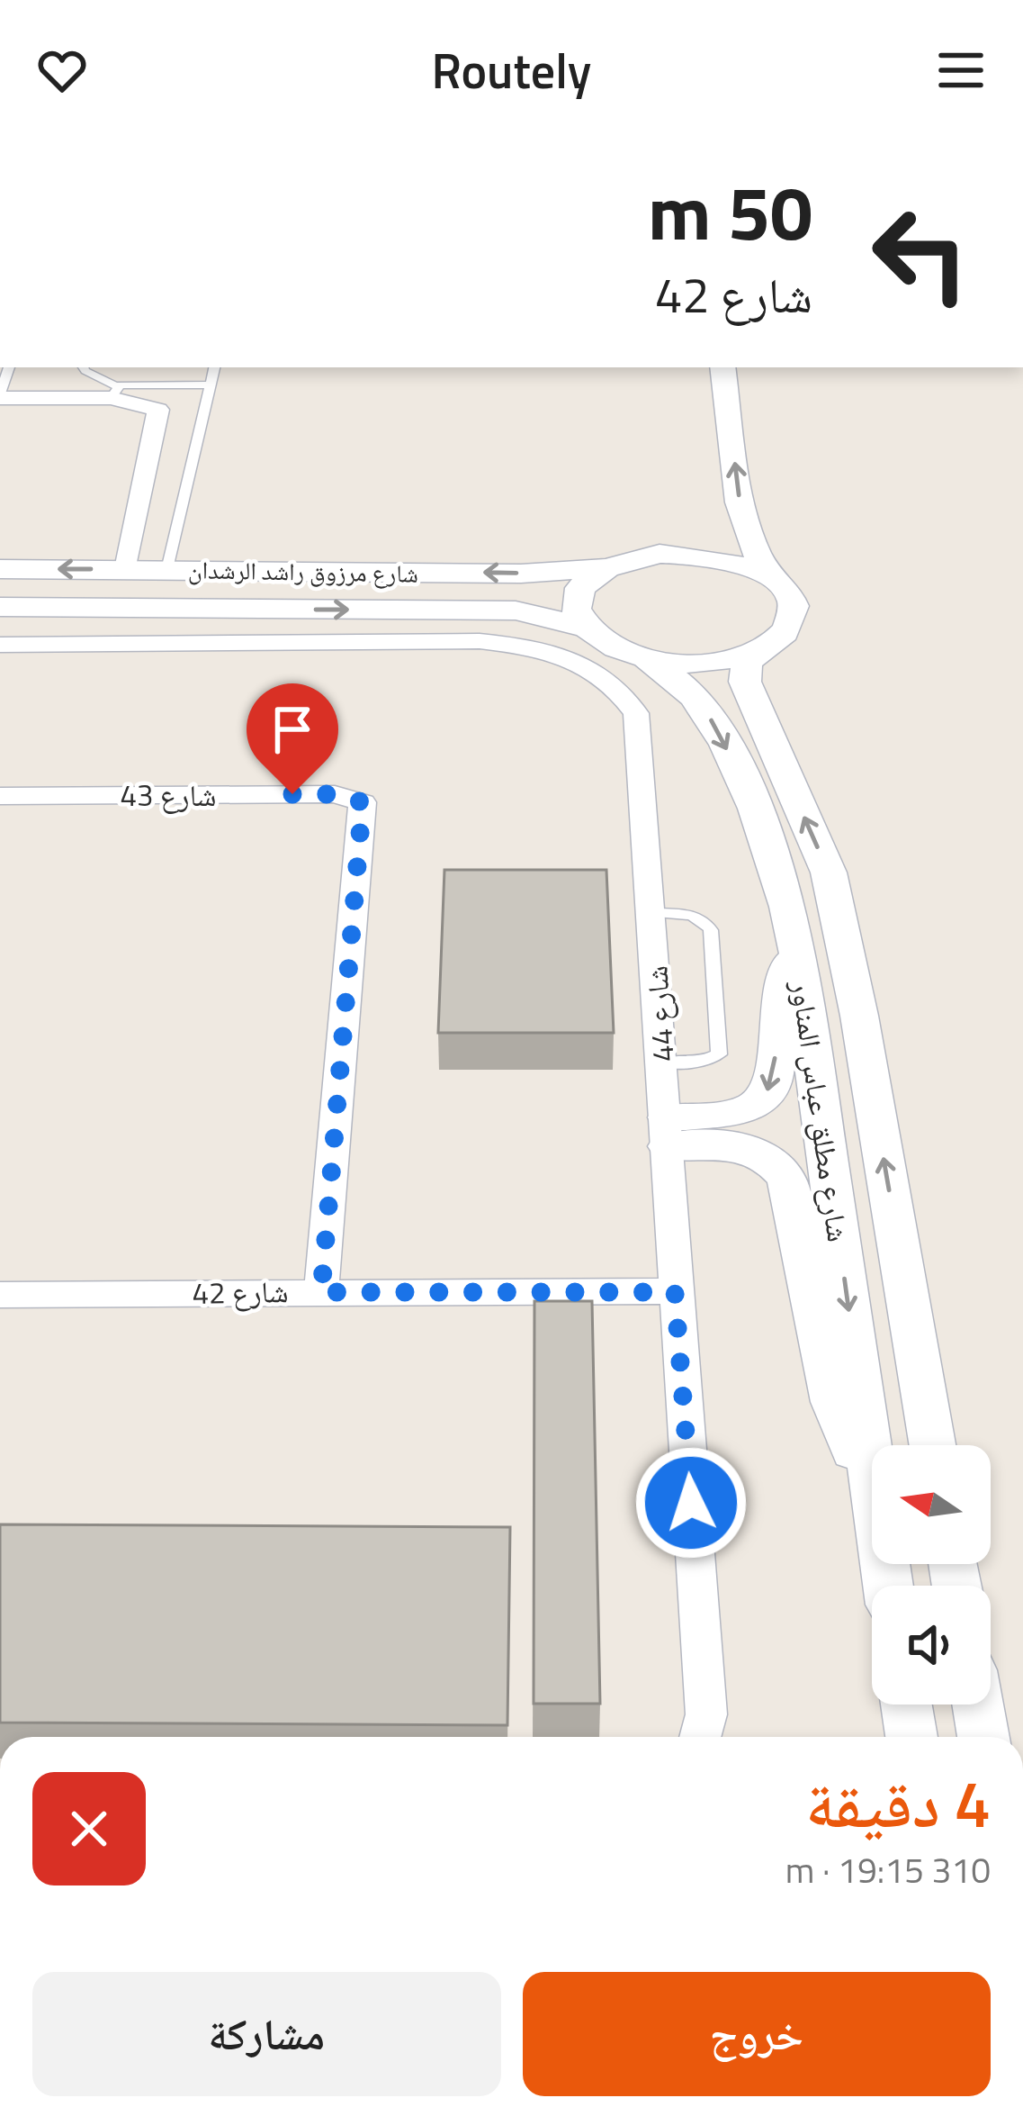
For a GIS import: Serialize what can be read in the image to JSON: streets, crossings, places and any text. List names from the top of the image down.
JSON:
{
  "streets": {
    "street": [
      "شارع مرزوق راشد الرشدان",
      "شارع 43",
      "شارع 44",
      "شارع مطلق عباس المناور",
      "شارع 42"
    ]
  },
  "crossings": [
    ["شارع مرزوق راشد الرشدان", "شارع مطلق عباس المناور"],
    ["شارع 43", "شارع 42"],
    ["شارع 44", "شارع 42"]
  ],
  "north": "left",
  "page": {
    "header": "Routely",
    "turn": ["50 m", "شارع 42"],
    "heading": ["4 دقيقة", "310 m · 19:15"],
    "buttons": ["خروج", "مشاركة"]
  }
}
